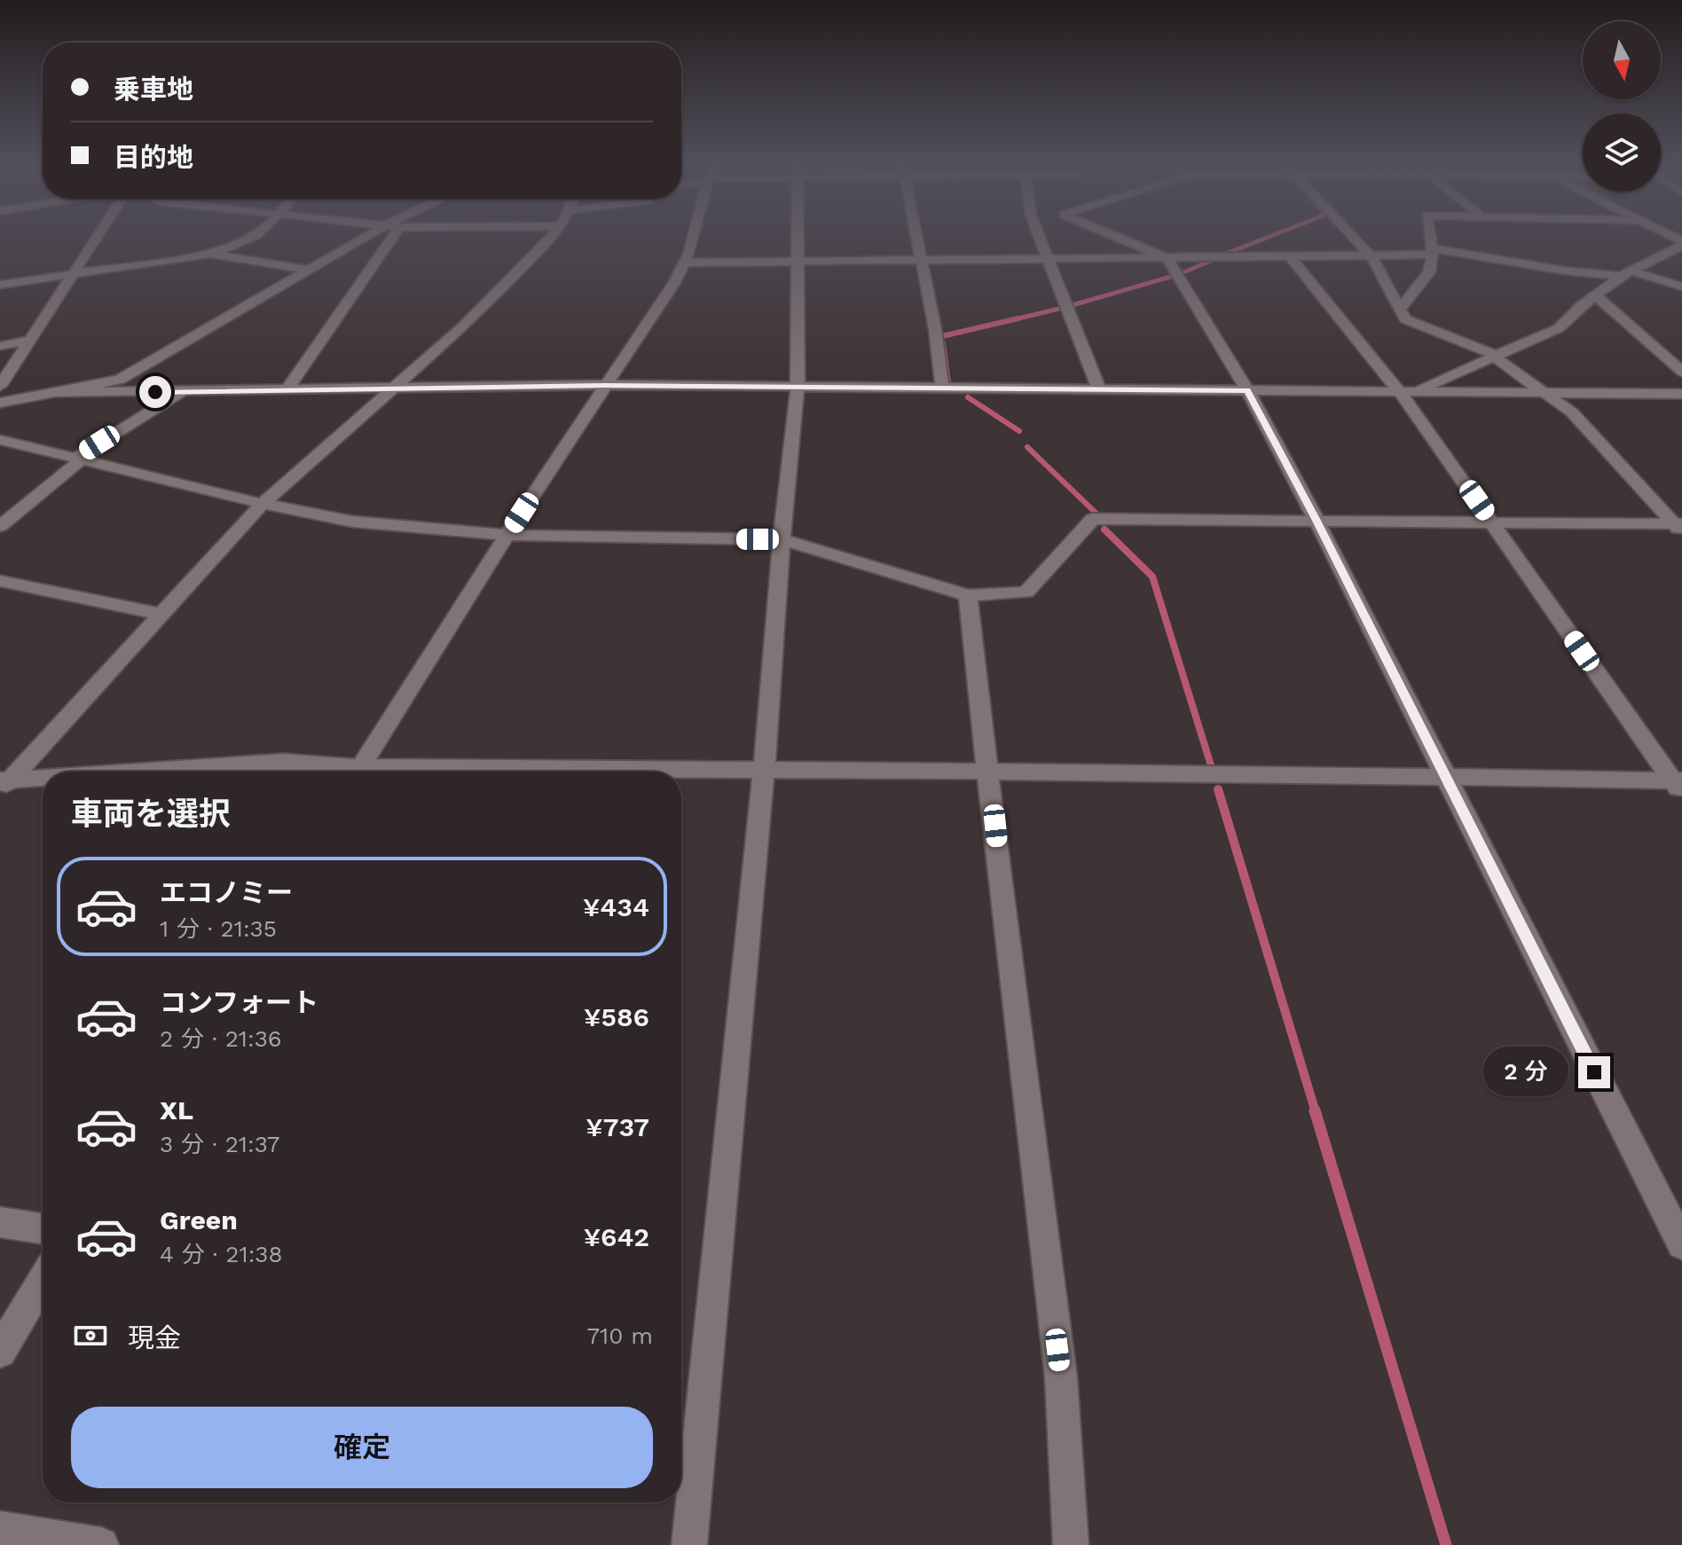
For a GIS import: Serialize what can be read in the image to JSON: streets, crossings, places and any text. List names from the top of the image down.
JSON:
{
  "north": "bottom",
  "page": {
    "banner": ["乗車地", "目的地"],
    "heading": "車両を選択",
    "list": [
      {
        "name": "エコノミー",
        "note": "1 分 · 21:35",
        "value": "¥434"
      },
      {
        "name": "コンフォート",
        "note": "2 分 · 21:36",
        "value": "¥586"
      },
      {
        "name": "XL",
        "note": "3 分 · 21:37",
        "value": "¥737"
      },
      {
        "name": "Green",
        "note": "4 分 · 21:38",
        "value": "¥642"
      }
    ],
    "bubble": "2 分",
    "pay": ["現金", "710 m"],
    "buttons": "確定"
  }
}
